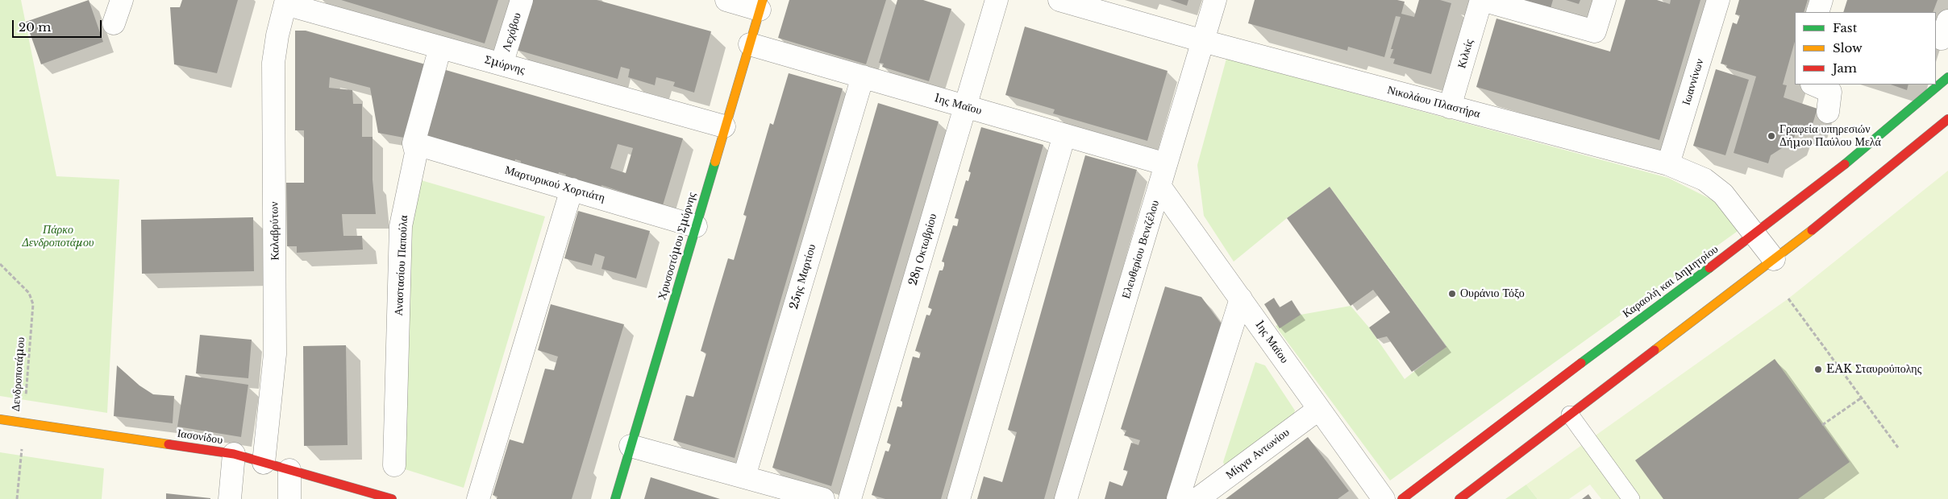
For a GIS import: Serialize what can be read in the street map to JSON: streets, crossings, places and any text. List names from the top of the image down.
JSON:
{
  "streets": {
    "main road": ["Χρυσοστόμου Σμύρνης", "Καραολή και Δημητρίου", "Ιασονίδου"],
    "street": [
      "Λεχόβου",
      "Κιλκίς",
      "Σμύρνης",
      "Ιωαννίνων",
      "Νικολάου Πλαστήρα",
      "1ης Μαϊου",
      "Μαρτυρικού Χορτιάτη",
      "Καλαβρύτων",
      "28η Οκτωβρίου",
      "Ελευθερίου Βενιζέλου",
      "Αναστασίου Παπούλα",
      "25ης Μαρτίου",
      "Μίγγα Αντωνίου"
    ],
    "path": ["Δενδροποτάμου"]
  },
  "crossings": [
    ["Λεχόβου", "Σμύρνης"],
    ["Κιλκίς", "Νικολάου Πλαστήρα"],
    ["Σμύρνης", "Καλαβρύτων"],
    ["Σμύρνης", "Χρυσοστόμου Σμύρνης"],
    ["Σμύρνης", "Αναστασίου Παπούλα"],
    ["Ιωαννίνων", "Νικολάου Πλαστήρα"],
    ["Νικολάου Πλαστήρα", "Ελευθερίου Βενιζέλου"],
    ["Νικολάου Πλαστήρα", "Καραολή και Δημητρίου"],
    ["1ης Μαϊου", "Χρυσοστόμου Σμύρνης"],
    ["1ης Μαϊου", "28η Οκτωβρίου"],
    ["1ης Μαϊου", "Ελευθερίου Βενιζέλου"],
    ["1ης Μαϊου", "25ης Μαρτίου"],
    ["1ης Μαϊου", "Μίγγα Αντωνίου"],
    ["Μαρτυρικού Χορτιάτη", "Χρυσοστόμου Σμύρνης"],
    ["Μαρτυρικού Χορτιάτη", "Αναστασίου Παπούλα"],
    ["Καλαβρύτων", "Ιασονίδου"],
    ["Δενδροποτάμου", "Ιασονίδου"]
  ],
  "parks": ["Πάρκο Δενδροποτάμου"],
  "places": ["Γραφεία υπηρεσιών Δήμου Παύλου Μελά", "Ουράνιο Τόξο", "EAK Σταυρούπολης"],
  "legend": ["Fast", "Slow", "Jam"],
  "scale_bar": "20 m"
}
